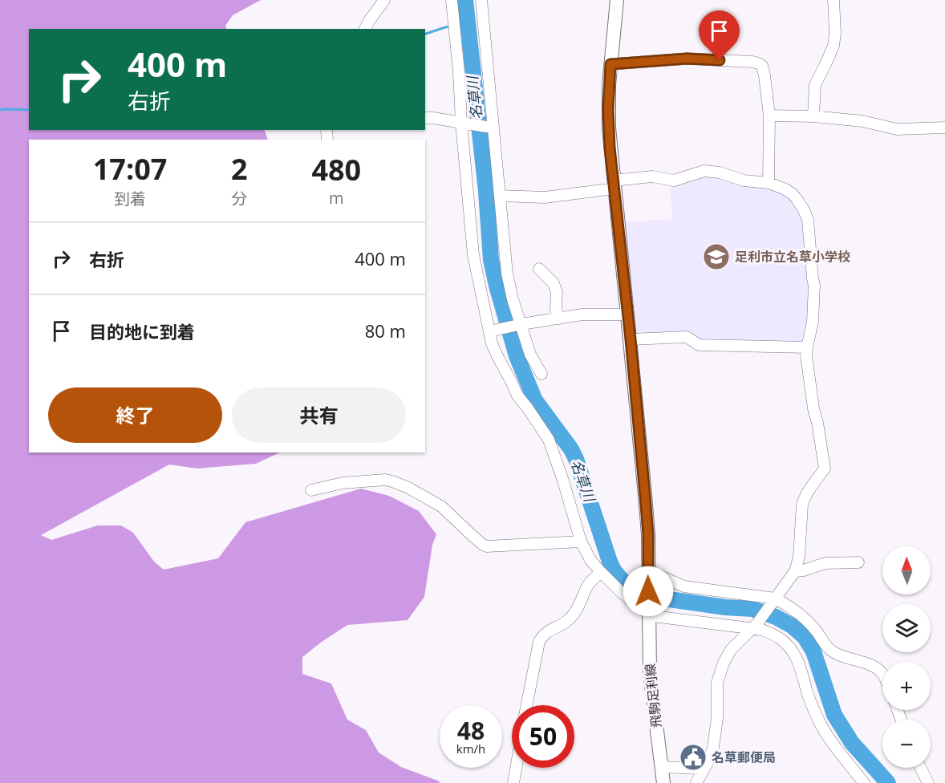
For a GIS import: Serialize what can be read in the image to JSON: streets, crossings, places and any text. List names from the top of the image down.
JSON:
{
  "streets": {
    "main road": ["飛駒足利線"]
  },
  "water": ["名草川"],
  "places": {
    "school or university": ["足利市立名草小学校"],
    "public building": ["名草郵便局"]
  },
  "north": "top",
  "page": {
    "turn": ["400 m", "右折"],
    "eta": [
      "17:07",
      "到着",
      "2",
      "分",
      "480",
      "m"
    ],
    "list": [
      {
        "name": "右折",
        "value": "400 m"
      },
      {
        "name": "目的地に到着",
        "value": "80 m"
      }
    ],
    "buttons": ["終了", "共有"],
    "map_buttons": ["+", "−"],
    "speed": "48 km/h",
    "limit": "50"
  }
}
